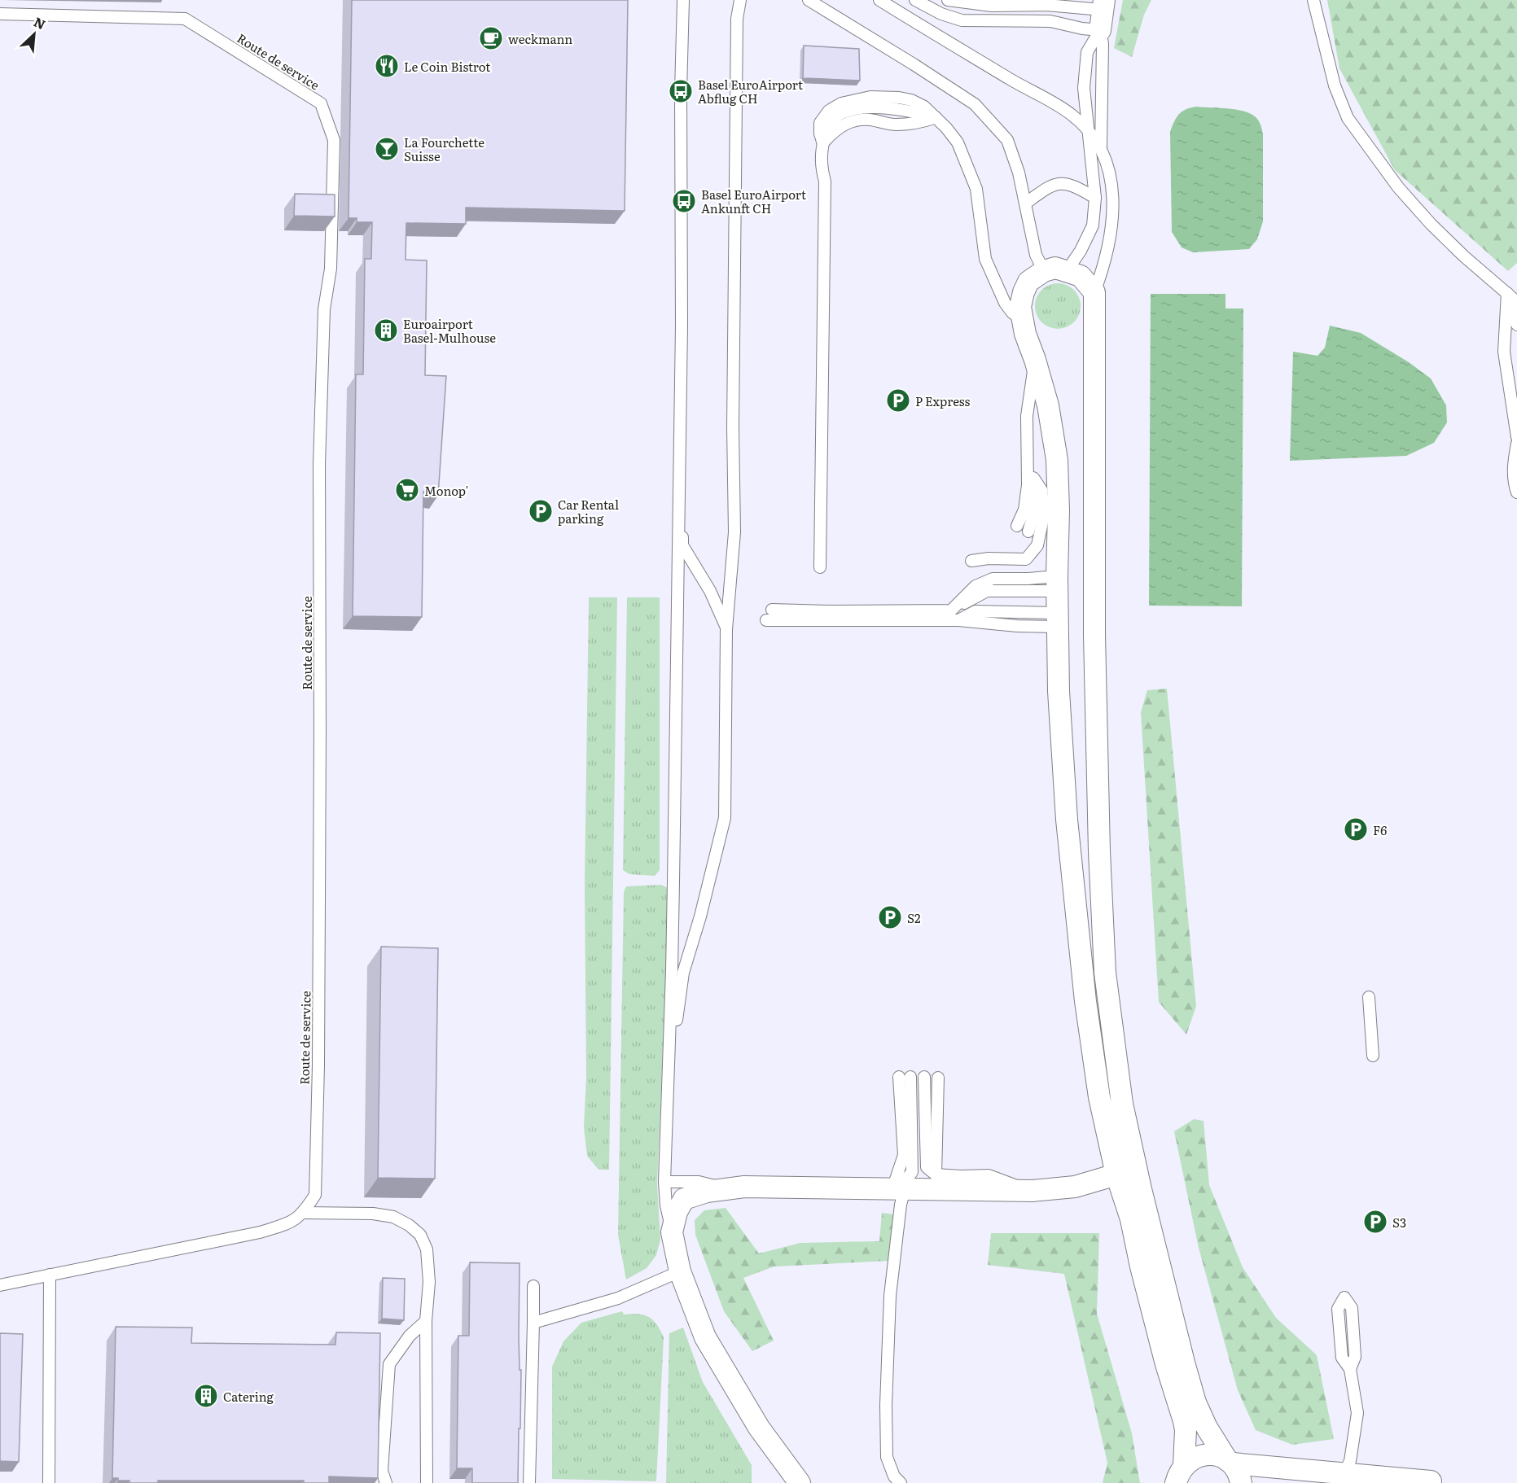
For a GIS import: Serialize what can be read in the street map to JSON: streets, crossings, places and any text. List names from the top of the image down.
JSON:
{
  "streets": {
    "lane": ["Route de service"]
  },
  "places": {
    "cafe": ["weckmann"],
    "restaurant": ["Le Coin Bistrot"],
    "bus stop": ["Basel EuroAirport Abflug CH", "Basel EuroAirport Ankunft CH"],
    "bar": ["La Fourchette Suisse"],
    "building": ["Euroairport Basel-Mulhouse", "Catering"],
    "parking": [
      "P Express",
      "Car Rental parking",
      "F6",
      "S2",
      "S3"
    ],
    "supermarket": ["Monop'"]
  },
  "north": "top right"
}
